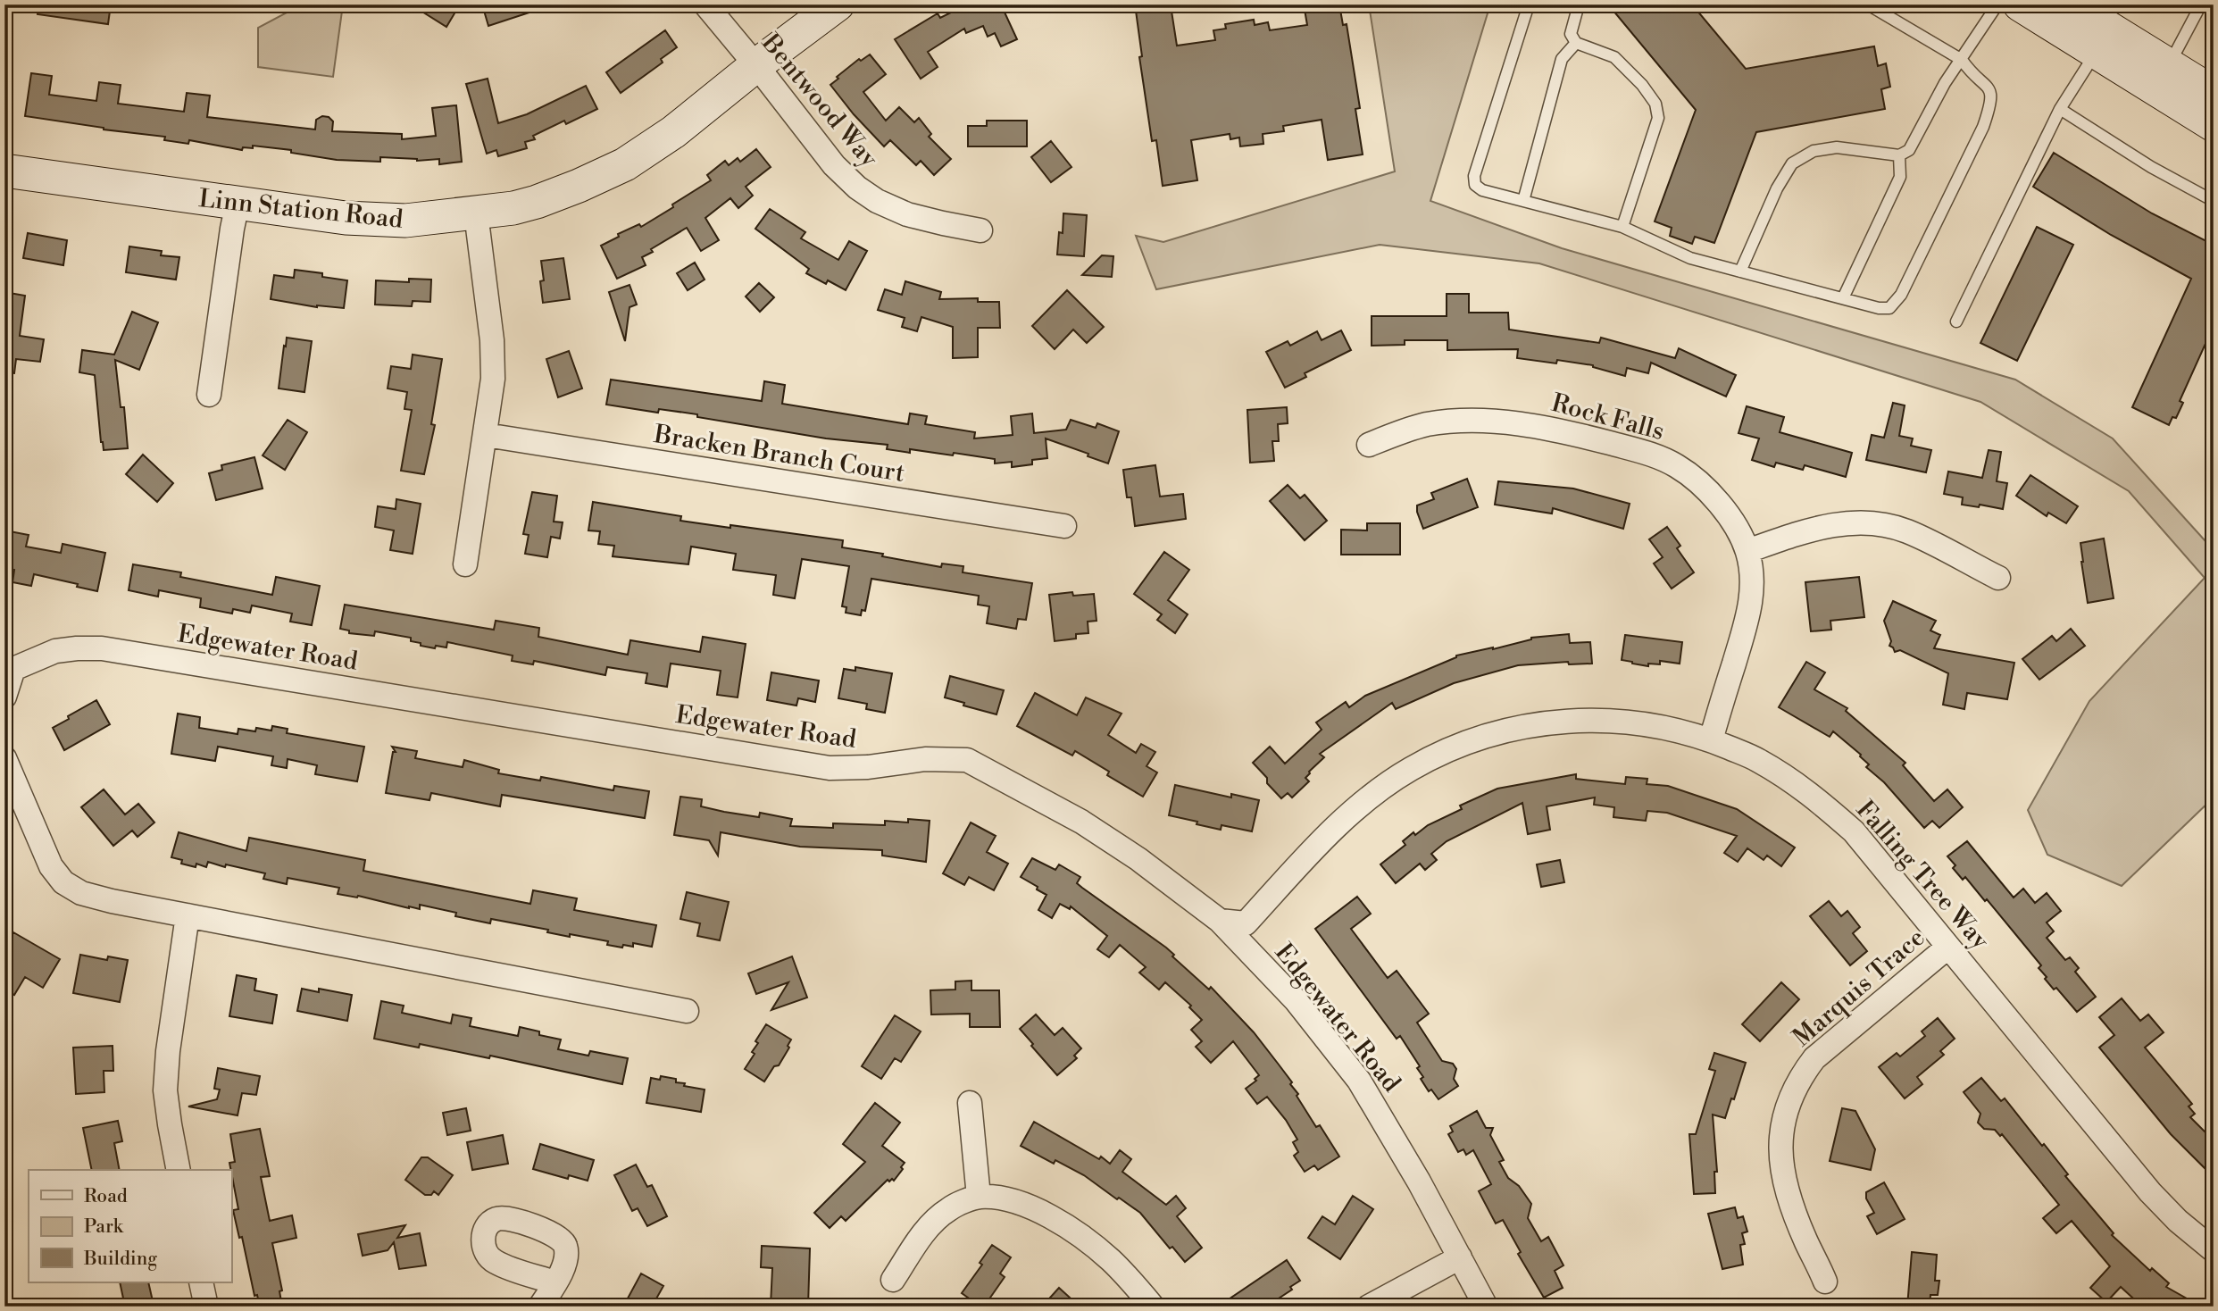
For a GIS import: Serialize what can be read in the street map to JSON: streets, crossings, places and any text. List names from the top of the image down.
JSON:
{
  "streets": {
    "street": [
      "Bentwood Way",
      "Linn Station Road",
      "Rock Falls",
      "Bracken Branch Court",
      "Edgewater Road",
      "Falling Tree Way",
      "Marquis Trace"
    ]
  },
  "crossings": [
    ["Bentwood Way", "Linn Station Road"],
    ["Rock Falls", "Falling Tree Way"],
    ["Edgewater Road", "Falling Tree Way"],
    ["Falling Tree Way", "Marquis Trace"]
  ],
  "legend": ["Road", "Park", "Building"]
}
